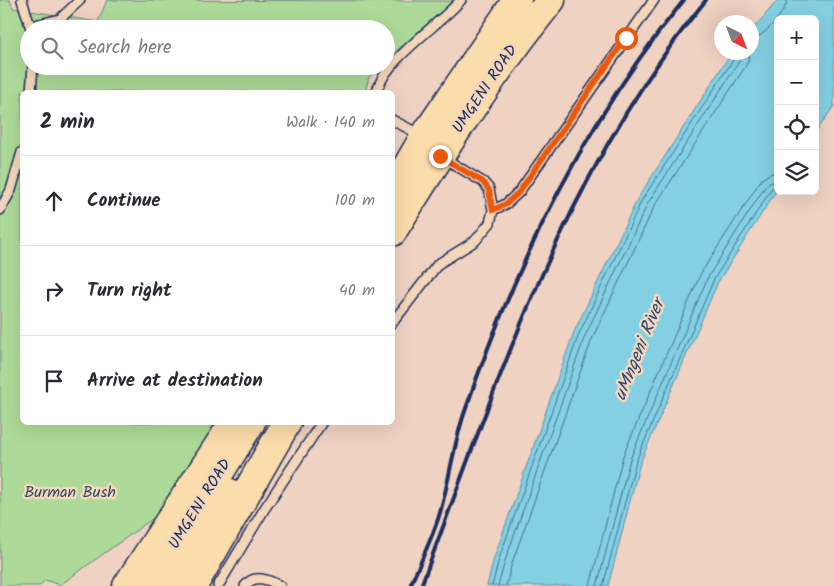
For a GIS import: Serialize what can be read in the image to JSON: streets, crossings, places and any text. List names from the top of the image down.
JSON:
{
  "streets": {
    "main road": ["UMGENI ROAD"]
  },
  "water": ["uMngeni River"],
  "parks": ["Burman Bush"],
  "north": "bottom right",
  "page": {
    "map_buttons": ["+", "−"],
    "search": "Search here",
    "heading": ["2 min", "Walk · 140 m"],
    "list": [
      ["Continue", "100 m"],
      ["Turn right", "40 m"],
      "Arrive at destination"
    ]
  }
}
